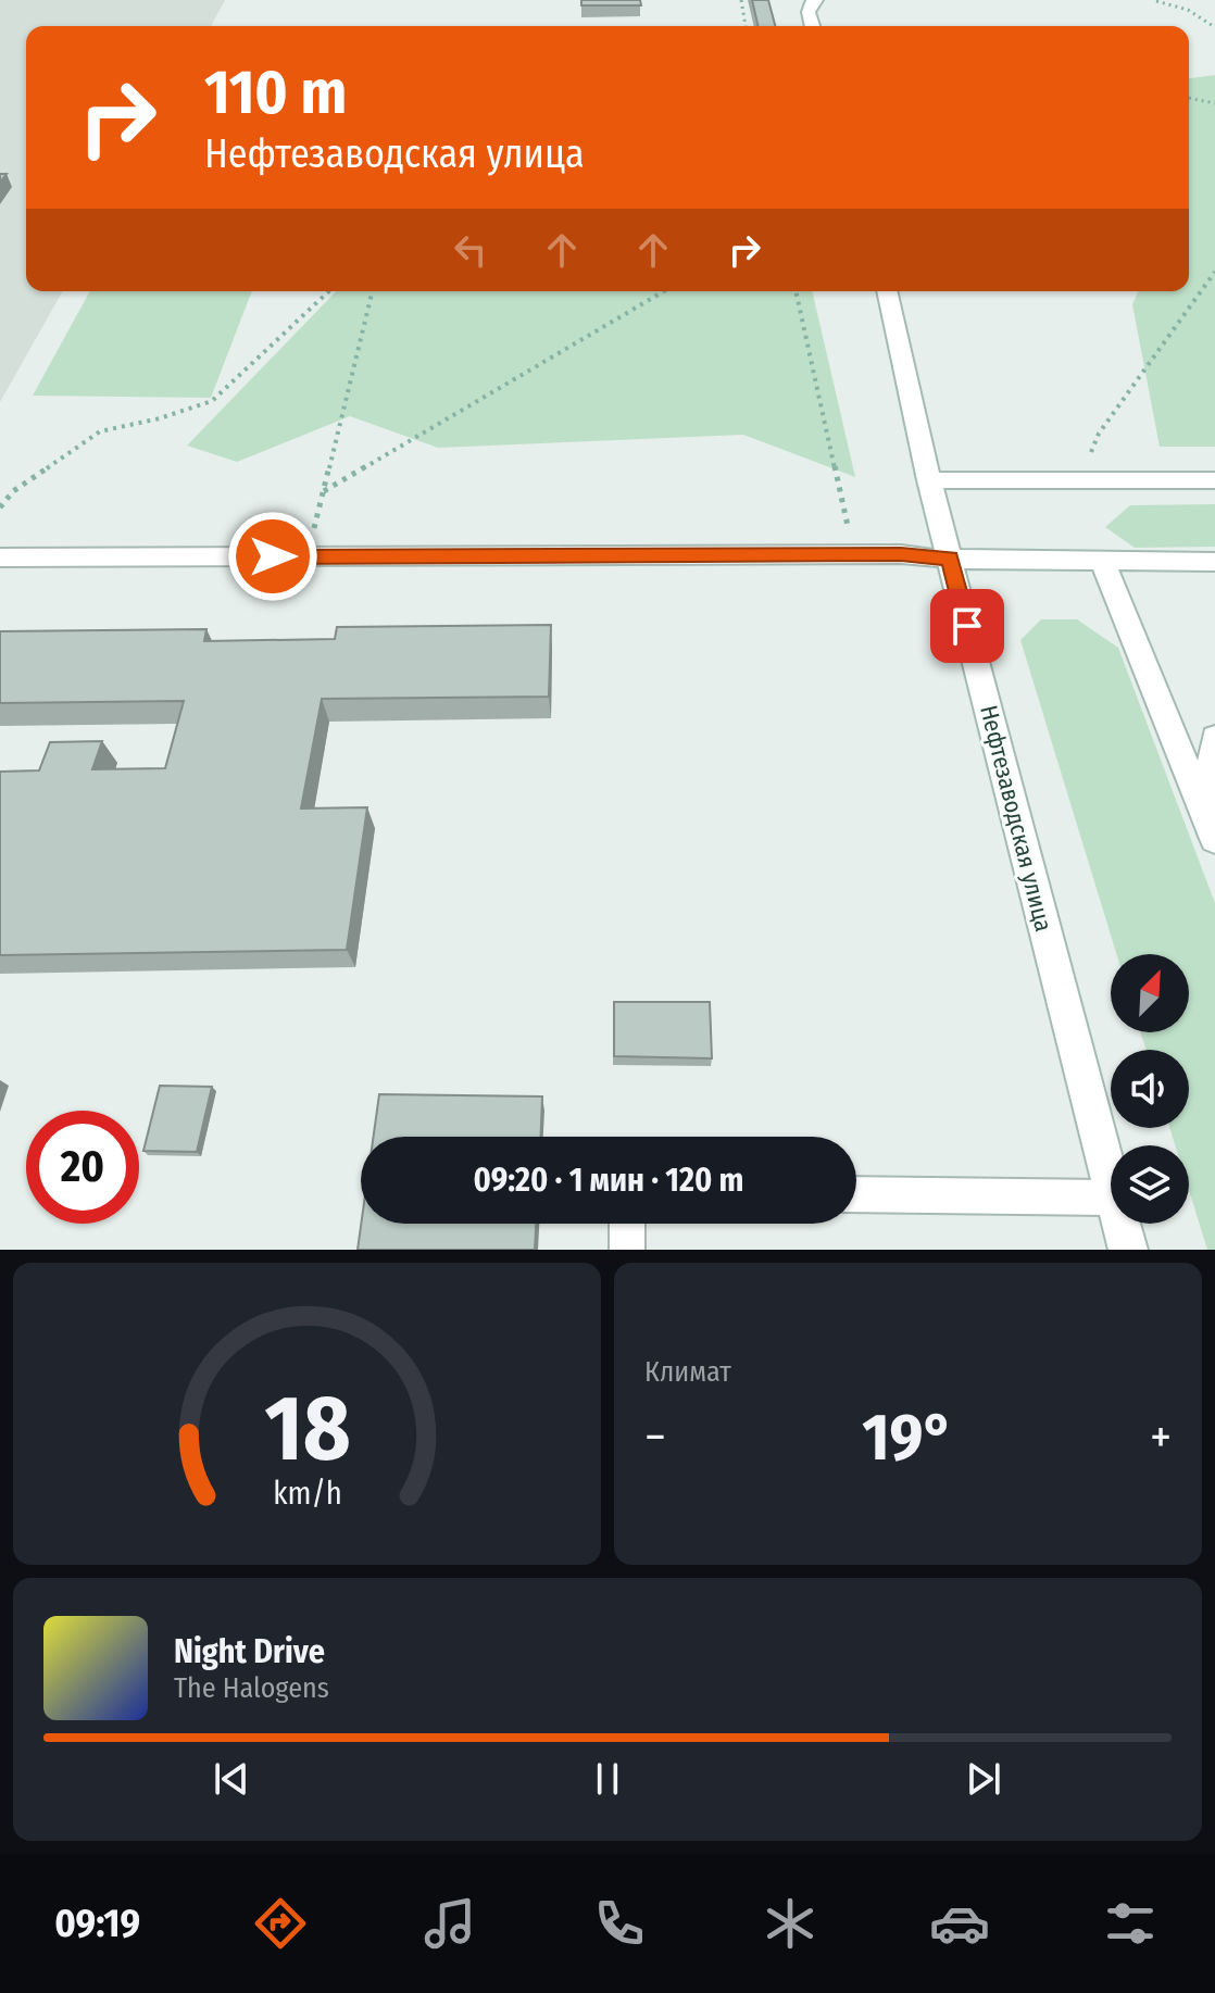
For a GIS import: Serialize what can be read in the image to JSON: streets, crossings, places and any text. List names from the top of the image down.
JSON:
{
  "streets": {
    "main road": ["Нефтезаводская улица"]
  },
  "north": "top right",
  "page": {
    "turn": ["110 m", "Нефтезаводская улица"],
    "limit": "20",
    "trip": "09:20 · 1 мин · 120 m",
    "tile": "Климат",
    "heat": ["−", "19°", "+"],
    "song": ["Night Drive", "The Halogens"],
    "tabs": "09:19",
    "gauge": ["18", "km/h"]
  }
}
